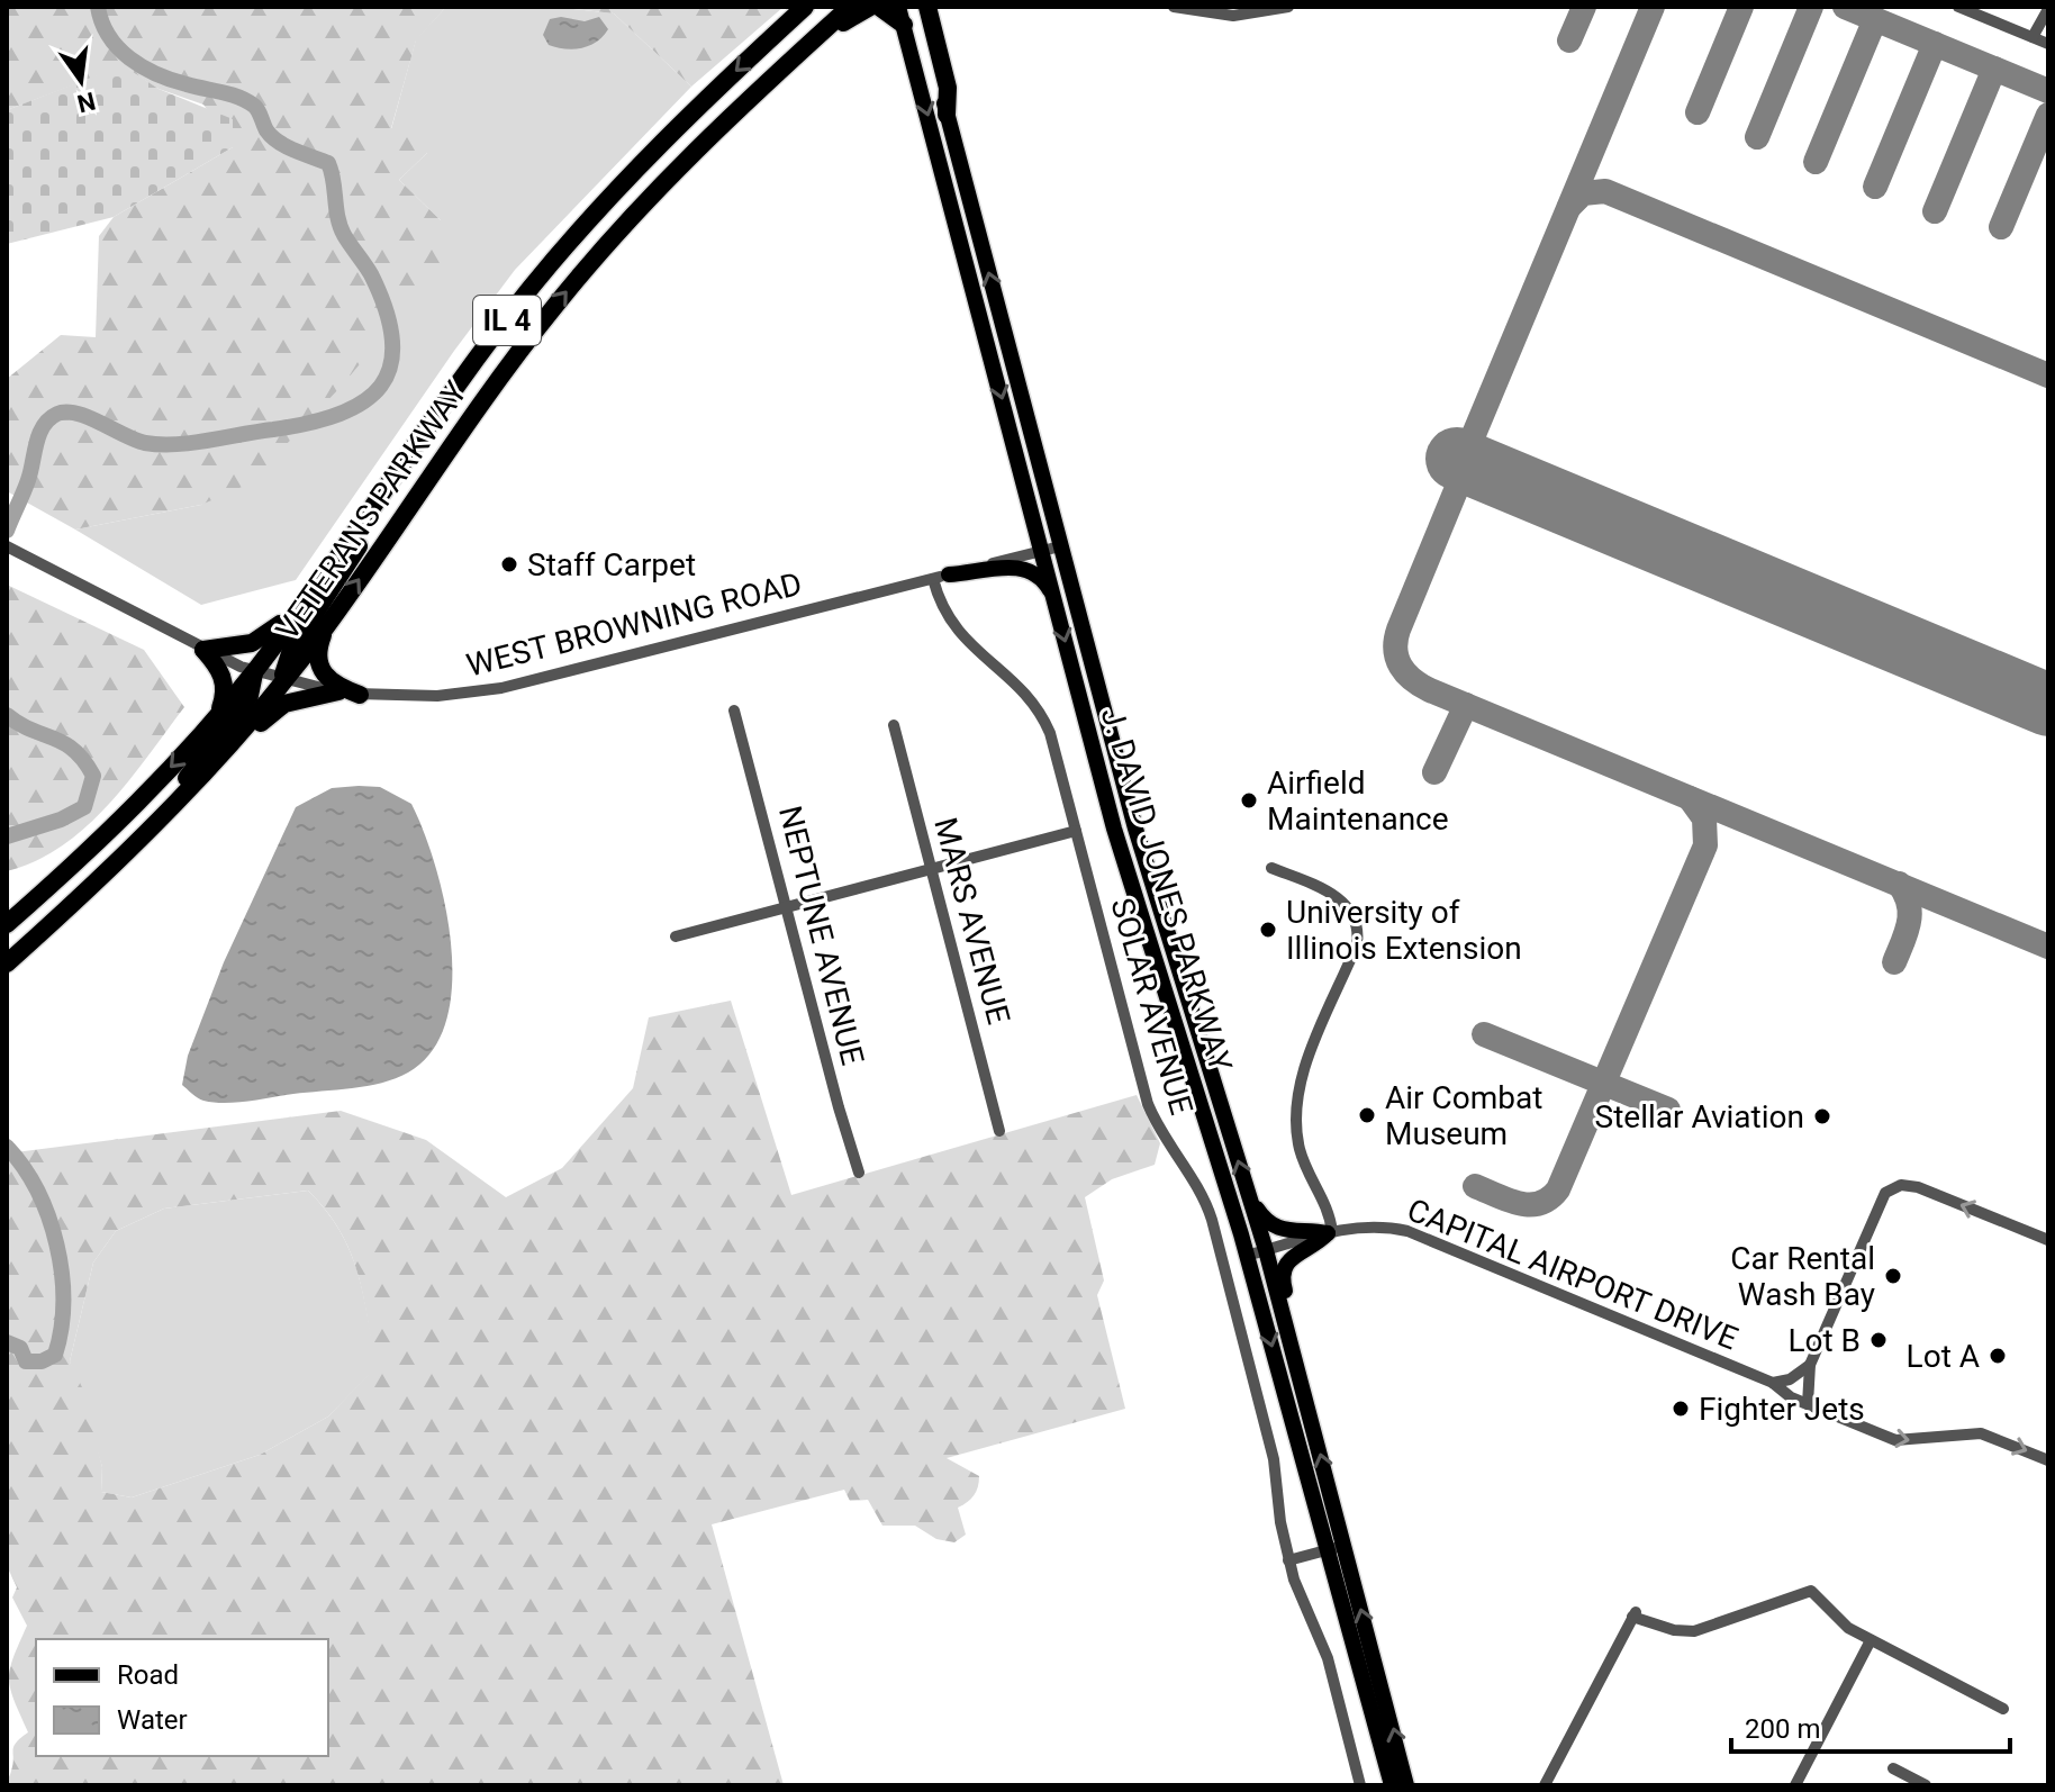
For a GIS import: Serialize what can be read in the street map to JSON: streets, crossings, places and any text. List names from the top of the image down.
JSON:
{
  "streets": {
    "highway": ["IL 4", "VETERANS PARKWAY"],
    "main road": ["J. DAVID JONES PARKWAY"],
    "street": [
      "WEST BROWNING ROAD",
      "MARS AVENUE",
      "NEPTUNE AVENUE",
      "SOLAR AVENUE",
      "CAPITAL AIRPORT DRIVE"
    ]
  },
  "crossings": [
    ["VETERANS PARKWAY", "WEST BROWNING ROAD"],
    ["WEST BROWNING ROAD", "J. DAVID JONES PARKWAY"],
    ["WEST BROWNING ROAD", "SOLAR AVENUE"],
    ["J. DAVID JONES PARKWAY", "CAPITAL AIRPORT DRIVE"]
  ],
  "places": [
    "Staff Carpet",
    "Airfield Maintenance",
    "University of Illinois Extension",
    "Air Combat Museum",
    "Stellar Aviation",
    "Car Rental Wash Bay",
    "Lot B",
    "Lot A",
    "Fighter Jets"
  ],
  "legend": ["Road", "Water"],
  "scale_bar": "200 m",
  "north": "bottom"
}
